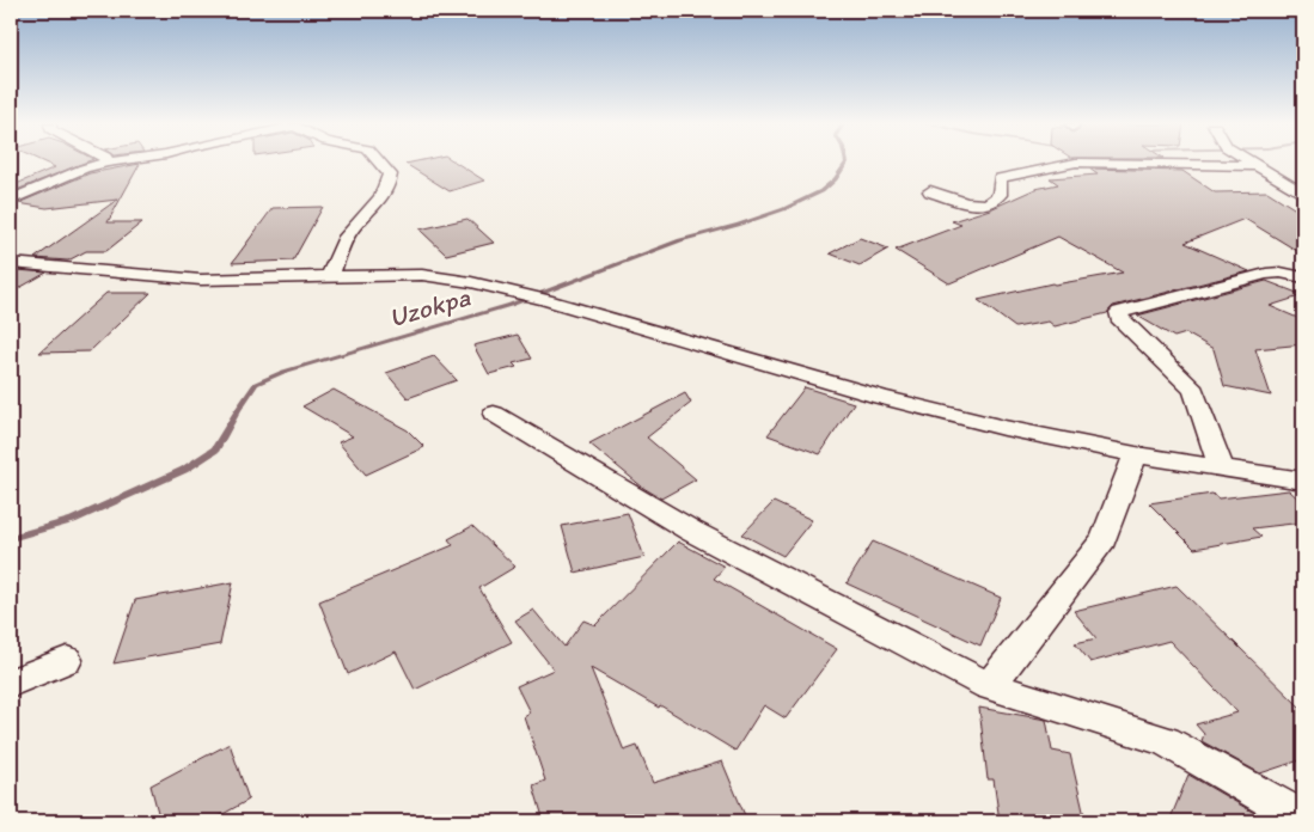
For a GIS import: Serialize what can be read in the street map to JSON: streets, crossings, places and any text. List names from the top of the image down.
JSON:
{
  "water": ["Uzokpa"]
}
